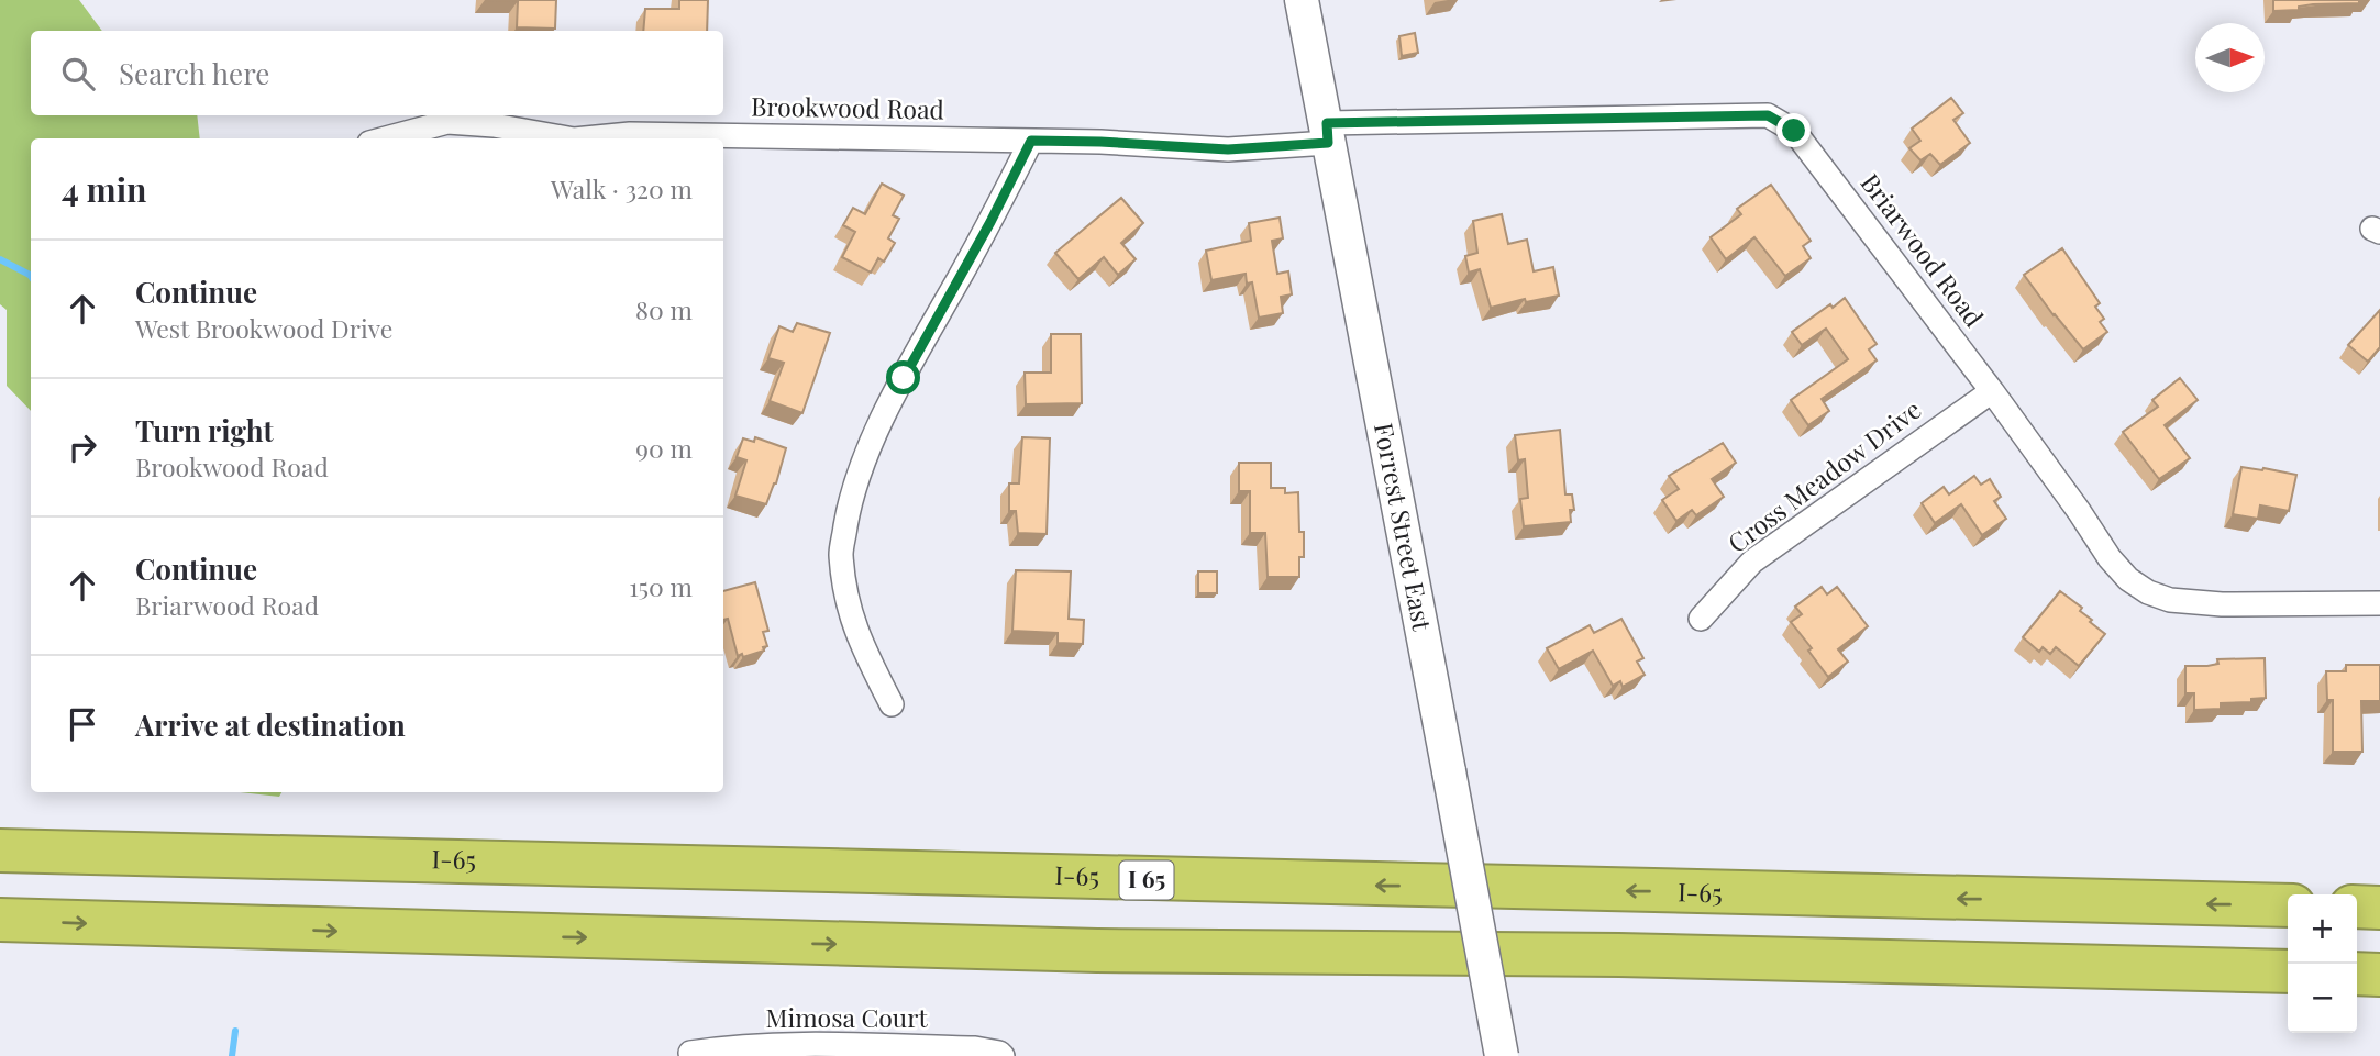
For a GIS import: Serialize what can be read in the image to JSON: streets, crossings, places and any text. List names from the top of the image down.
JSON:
{
  "streets": {
    "highway": ["I-65", "I 65"],
    "street": [
      "Brookwood Road",
      "Briarwood Road",
      "Cross Meadow Drive",
      "Forrest Street East",
      "Mimosa Court"
    ]
  },
  "crossings": [
    ["Brookwood Road", "Briarwood Road"],
    ["Brookwood Road", "Forrest Street East"],
    ["Briarwood Road", "Cross Meadow Drive"],
    ["Briarwood Road", "Forrest Street East"]
  ],
  "north": "right",
  "page": {
    "search": "Search here",
    "heading": ["4 min", "Walk · 320 m"],
    "list": [
      ["Continue", "West Brookwood Drive", "80 m"],
      ["Turn right", "Brookwood Road", "90 m"],
      ["Continue", "Briarwood Road", "150 m"],
      "Arrive at destination"
    ],
    "map_buttons": ["+", "−"]
  }
}
